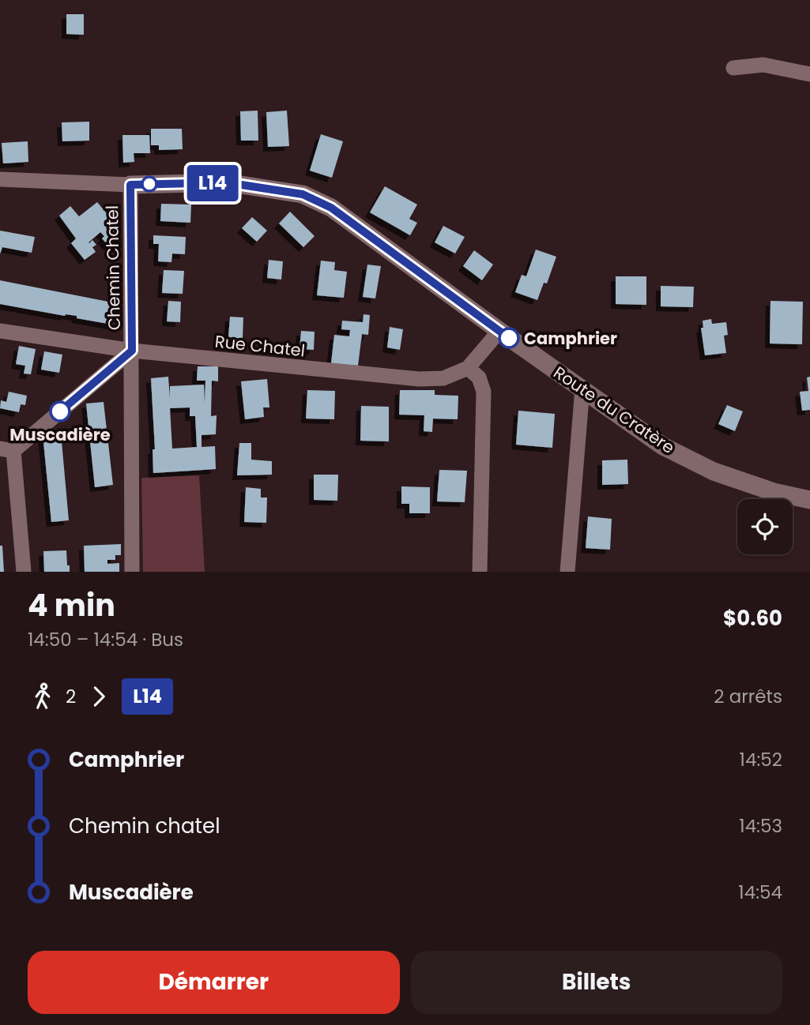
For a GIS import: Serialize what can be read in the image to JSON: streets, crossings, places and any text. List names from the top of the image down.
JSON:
{
  "streets": {
    "street": ["Chemin Chatel", "Rue Chatel", "Route du Cratère"]
  },
  "crossings": [
    ["Chemin Chatel", "Rue Chatel"],
    ["Chemin Chatel", "Route du Cratère"],
    ["Rue Chatel", "Route du Cratère"]
  ],
  "places": ["Camphrier", "Muscadière"],
  "lines": ["bus line L14"],
  "page": {
    "on_map": "L14",
    "heading": ["4 min", "14:50 – 14:54 · Bus", "$0.60"],
    "legs": ["2", "L14", "2 arrêts"],
    "list": [
      {
        "name": "Camphrier",
        "value": "14:52"
      },
      {
        "name": "Chemin chatel",
        "value": "14:53"
      },
      {
        "name": "Muscadière",
        "value": "14:54"
      }
    ],
    "buttons": ["Démarrer", "Billets"]
  }
}
